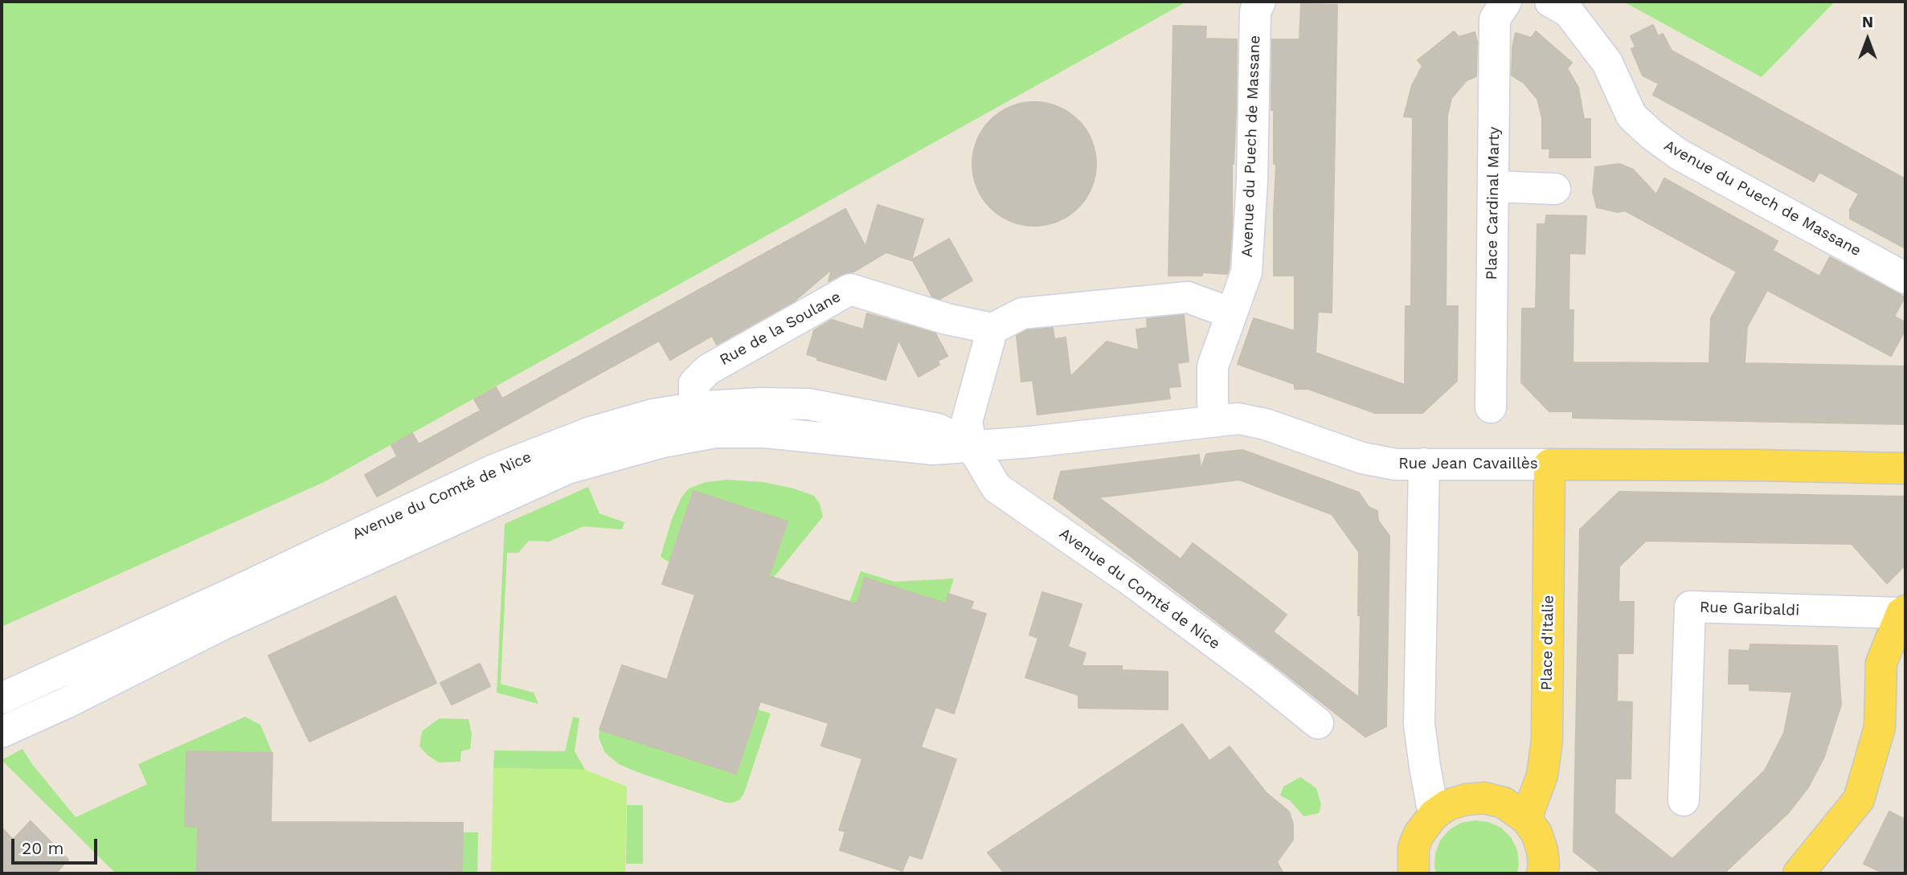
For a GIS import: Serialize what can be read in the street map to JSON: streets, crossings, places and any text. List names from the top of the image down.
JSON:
{
  "streets": {
    "main road": ["Rue Jean Cavaillès", "Place d'Italie"],
    "street": [
      "Avenue du Puech de Massane",
      "Place Cardinal Marty",
      "Rue de la Soulane",
      "Avenue du Comté de Nice",
      "Rue Garibaldi"
    ]
  },
  "crossings": [
    ["Avenue du Puech de Massane", "Rue Jean Cavaillès"],
    ["Rue de la Soulane", "Avenue du Comté de Nice"],
    ["Rue Jean Cavaillès", "Avenue du Comté de Nice"],
    ["Rue Jean Cavaillès", "Place d'Italie"]
  ],
  "scale_bar": "20 m",
  "north": "top"
}
